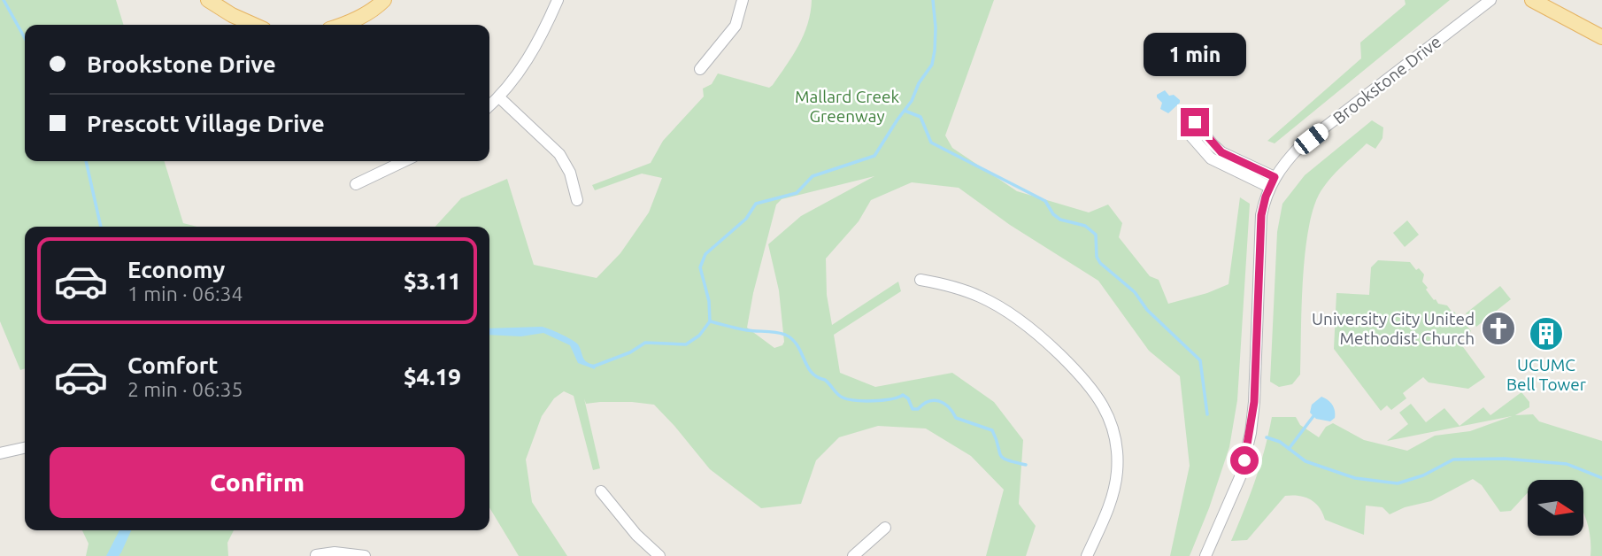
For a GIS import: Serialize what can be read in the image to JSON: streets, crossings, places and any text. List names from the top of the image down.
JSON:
{
  "streets": {
    "street": ["Brookstone Drive"]
  },
  "parks": ["Mallard Creek Greenway"],
  "places": {
    "church": ["University City United Methodist Church"],
    "building": ["UCUMC Bell Tower"]
  },
  "north": "right",
  "page": {
    "banner": ["Brookstone Drive", "Prescott Village Drive"],
    "bubble": "1 min",
    "list": [
      {
        "name": "Economy",
        "note": "1 min · 06:34",
        "value": "$3.11"
      },
      {
        "name": "Comfort",
        "note": "2 min · 06:35",
        "value": "$4.19"
      }
    ],
    "buttons": "Confirm"
  }
}
